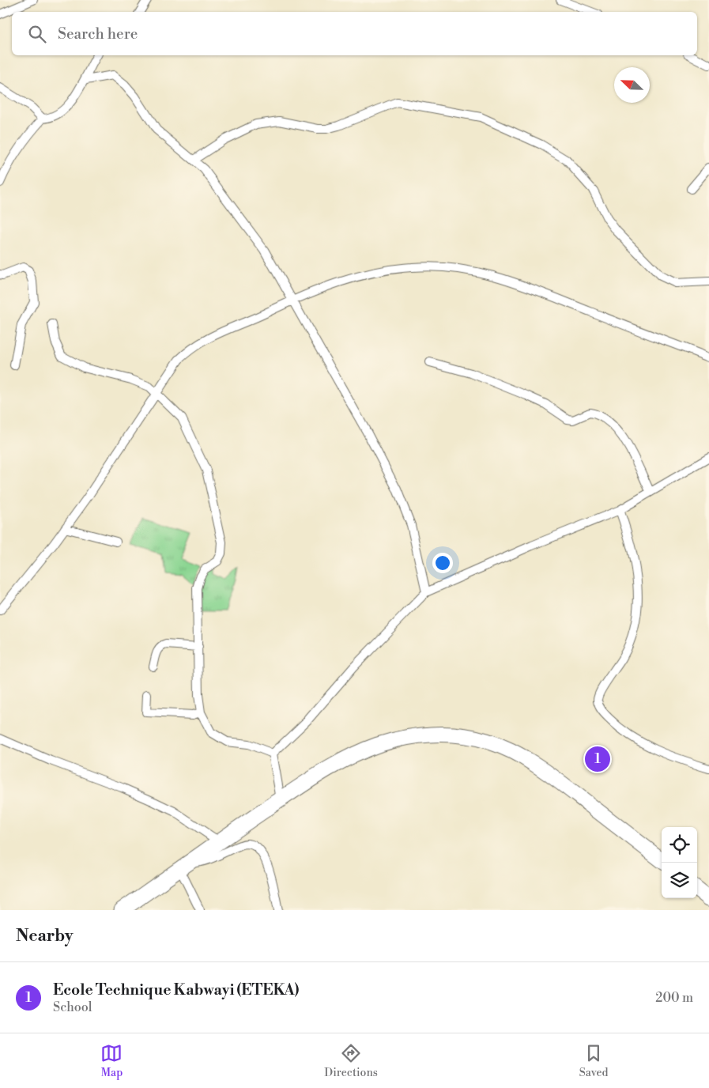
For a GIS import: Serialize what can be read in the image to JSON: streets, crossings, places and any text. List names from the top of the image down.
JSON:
{
  "north": "top left",
  "page": {
    "search": "Search here",
    "pins": "1",
    "heading": "Nearby",
    "list": [
      {
        "mark": "1",
        "name": "Ecole Technique Kabwayi (ETEKA)",
        "note": "School",
        "value": "200 m"
      }
    ],
    "nav": ["Map", "Directions", "Saved"]
  }
}
